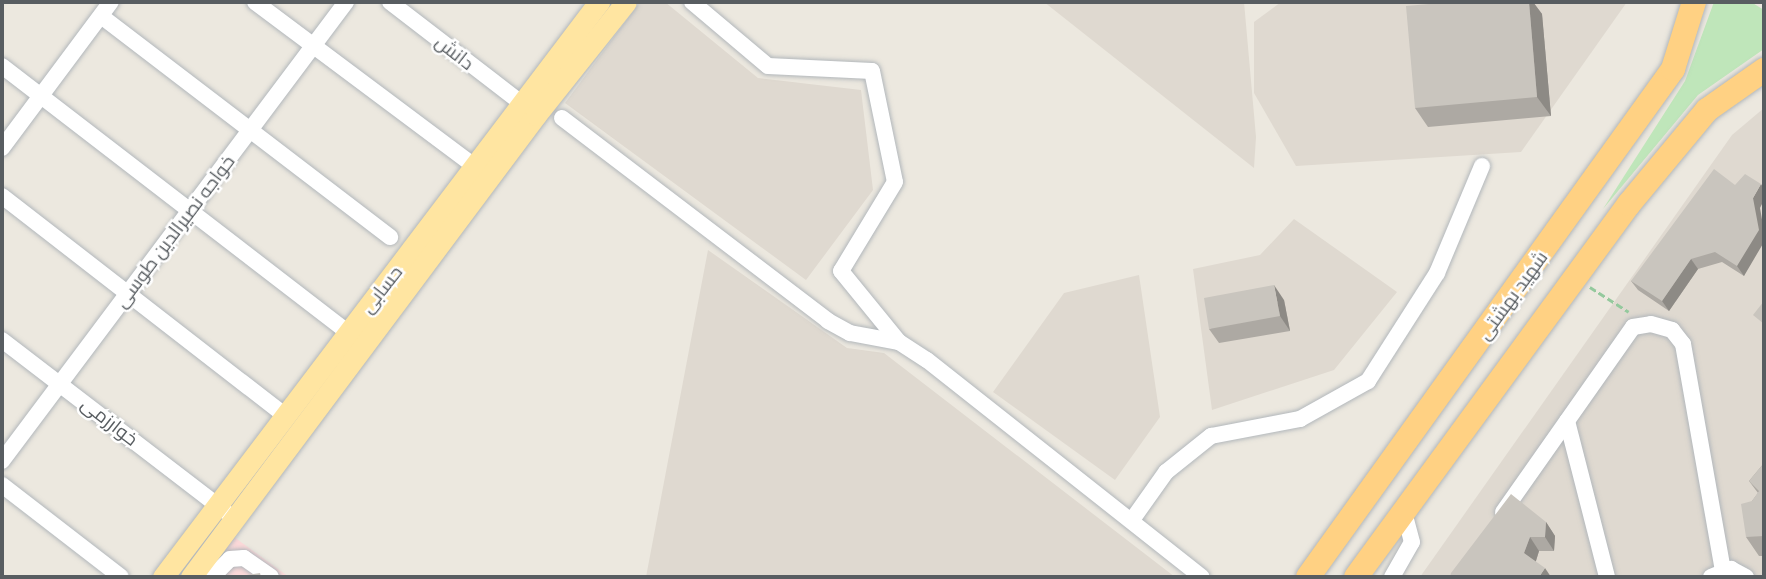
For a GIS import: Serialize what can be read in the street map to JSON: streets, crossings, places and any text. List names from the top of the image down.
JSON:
{
  "streets": {
    "highway": ["شهید بهشتی"],
    "main road": ["حسابی"],
    "street": ["دانش", "خواجه نصیرالدین طوسی", "خوارزمی"]
  },
  "crossings": [
    ["دانش", "حسابی"],
    ["خواجه نصیرالدین طوسی", "خوارزمی"],
    ["حسابی", "خوارزمی"]
  ]
}
